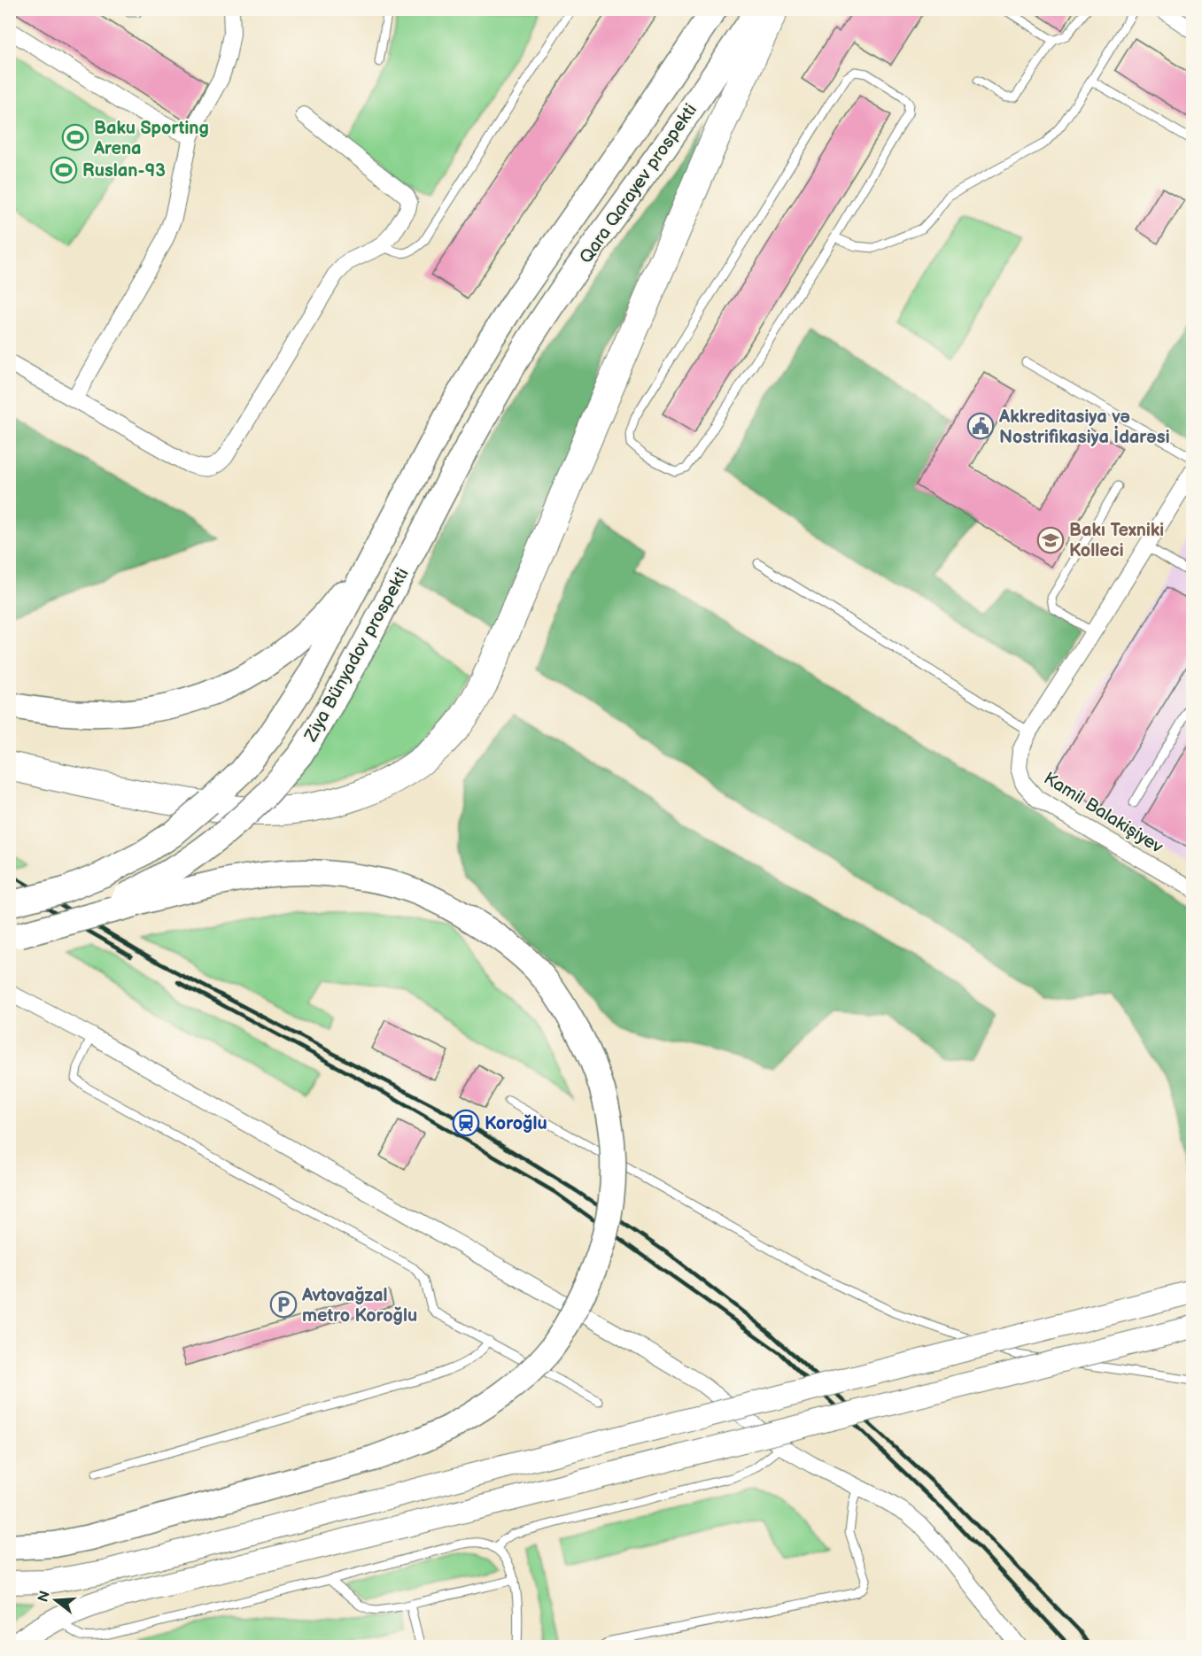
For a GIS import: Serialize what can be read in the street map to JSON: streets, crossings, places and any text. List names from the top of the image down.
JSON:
{
  "streets": {
    "main road": ["Qara Qarayev prospekti", "Ziya Bünyadov prospekti"],
    "street": ["Kamil Balakişiyev"]
  },
  "crossings": [
    ["Qara Qarayev prospekti", "Ziya Bünyadov prospekti"]
  ],
  "places": {
    "sports": ["Baku Sporting Arena", "Ruslan-93"],
    "public building": ["Akkreditasiya və Nostrifikasiya İdarəsi"],
    "school or university": ["Bakı Texniki Kolleci"],
    "station": ["Koroğlu"],
    "parking": ["Avtovağzal metro Koroğlu"]
  },
  "north": "left"
}
